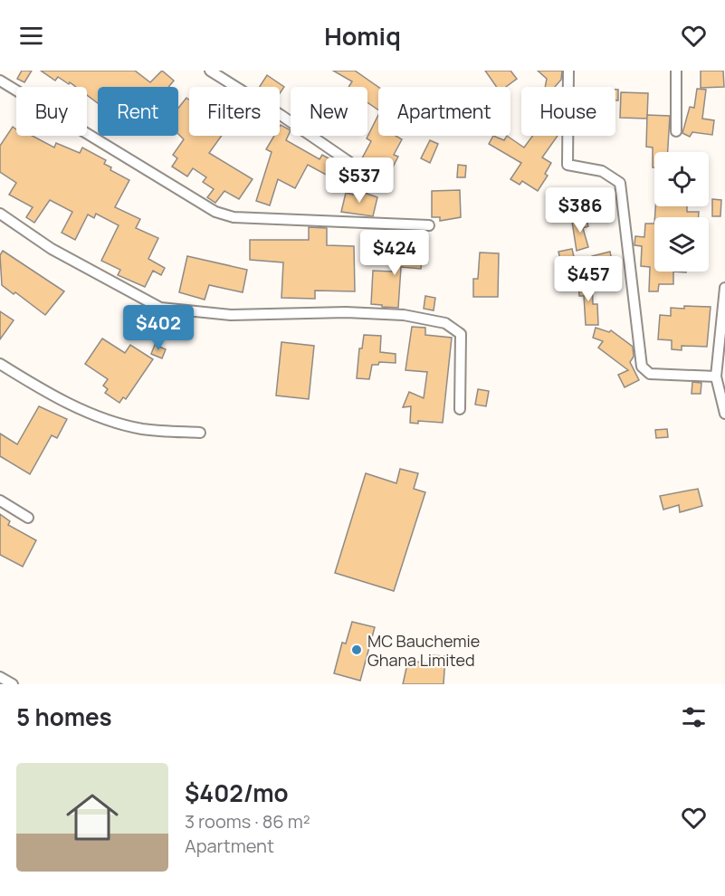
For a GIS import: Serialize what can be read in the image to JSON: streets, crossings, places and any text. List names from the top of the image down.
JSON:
{
  "places": ["MC Bauchemie Ghana Limited"],
  "page": {
    "header": "Homiq",
    "chip": [
      "Buy",
      "Rent",
      "Filters",
      "New",
      "Apartment",
      "House"
    ],
    "price": [
      "$537",
      "$386",
      "$424",
      "$457",
      "$402"
    ],
    "heading": "5 homes",
    "list": [
      {
        "name": "$402/mo",
        "note": "3 rooms · 86 m² · Apartment"
      }
    ]
  }
}
